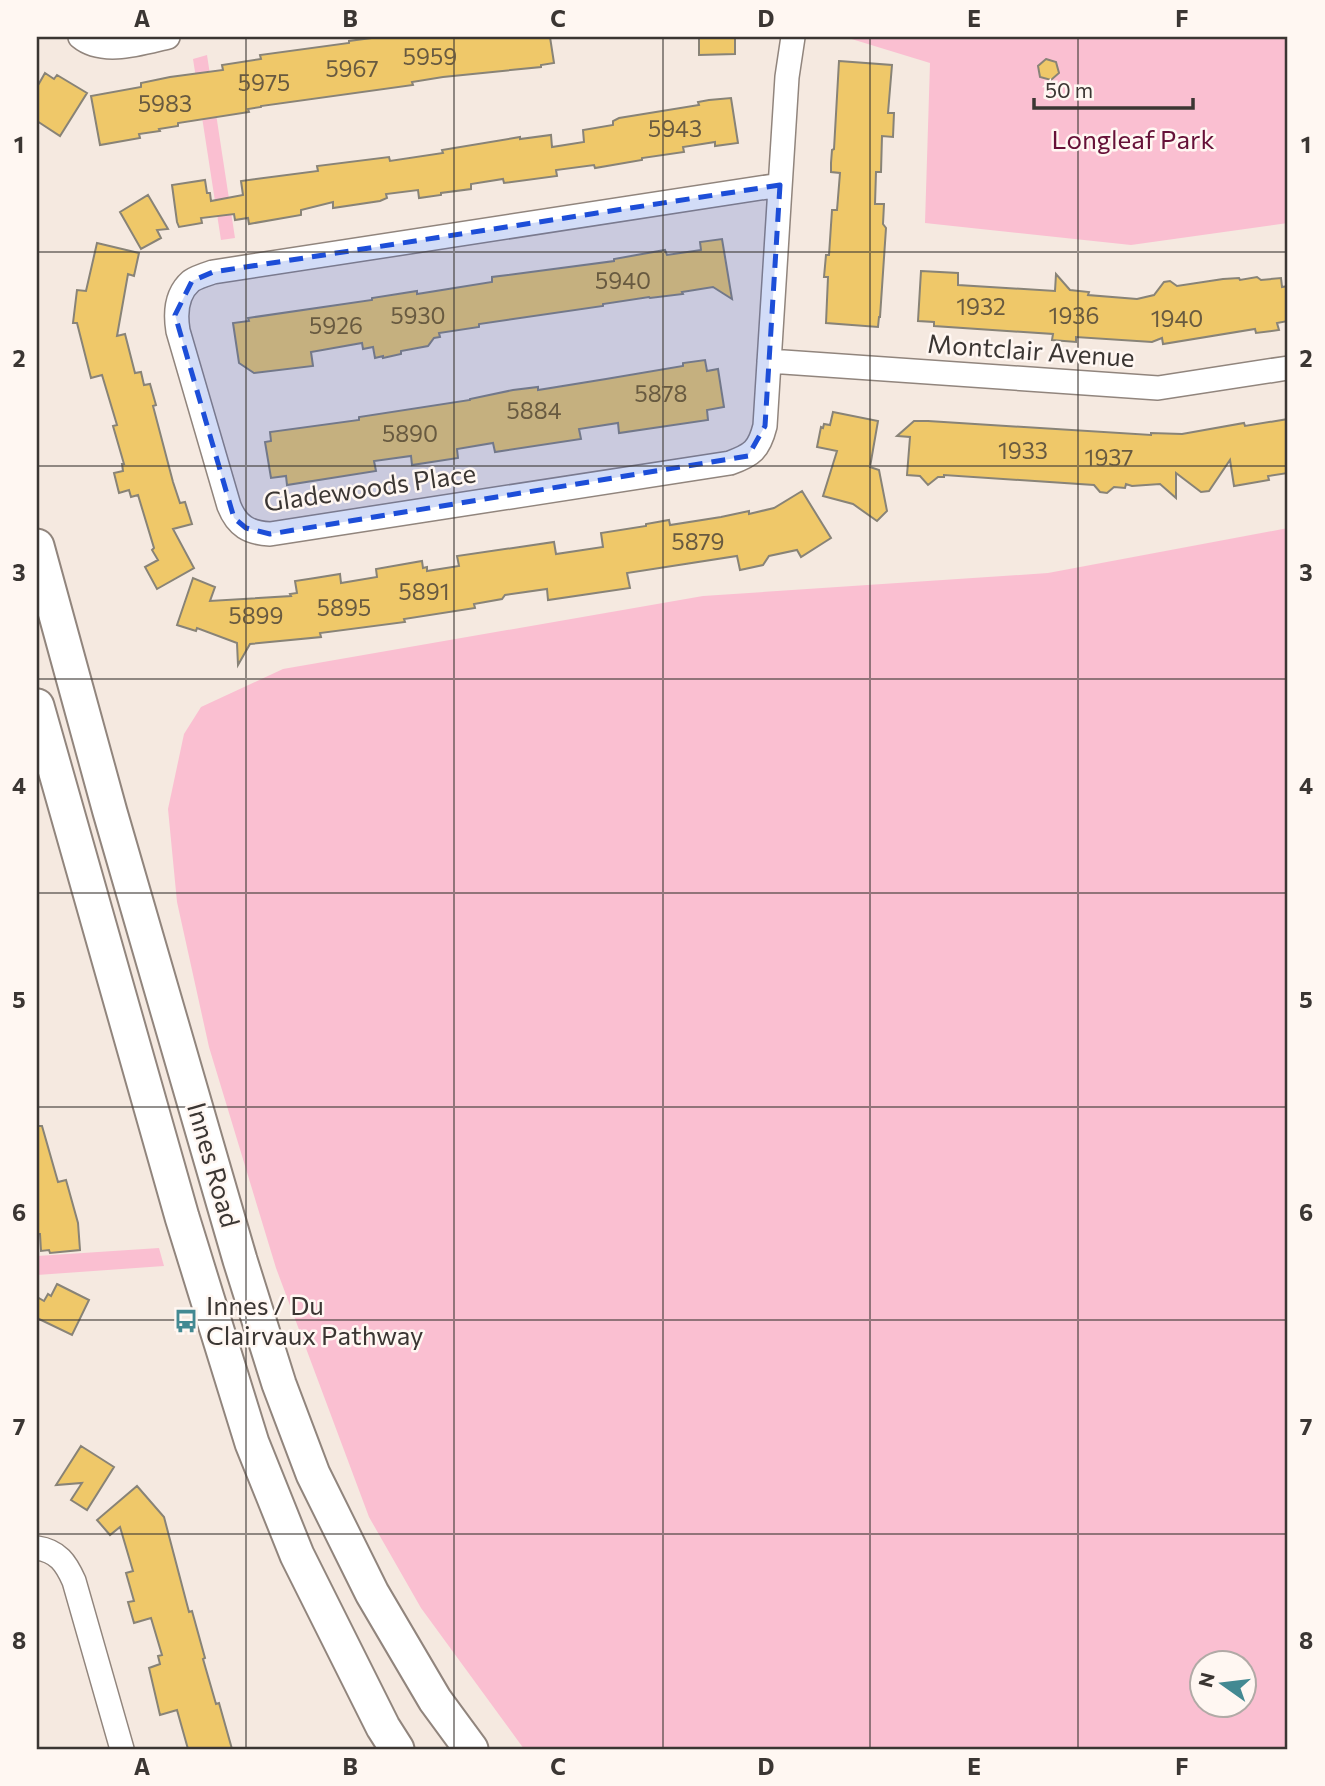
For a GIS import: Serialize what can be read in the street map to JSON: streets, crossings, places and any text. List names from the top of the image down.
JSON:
{
  "streets": {
    "main road": ["Innes Road"],
    "street": ["Montclair Avenue", "Gladewoods Place"]
  },
  "crossings": [
    ["Montclair Avenue", "Gladewoods Place"]
  ],
  "parks": ["Longleaf Park"],
  "places": {
    "bus stop": ["Innes / Du Clairvaux Pathway"]
  },
  "house_numbers": [
    "5959",
    "5967",
    "5975",
    "5983",
    "5943",
    "5940",
    "1932",
    "5930",
    "1936",
    "1940",
    "5926",
    "5878",
    "5884",
    "5890",
    "1933",
    "1937",
    "5879",
    "5891",
    "5895",
    "5899"
  ],
  "scale_bar": "50 m",
  "north": "left",
  "grid": {
    "columns": [
      "A",
      "B",
      "C",
      "D",
      "E",
      "F"
    ],
    "rows": [
      "1",
      "2",
      "3",
      "4",
      "5",
      "6",
      "7",
      "8"
    ]
  }
}
